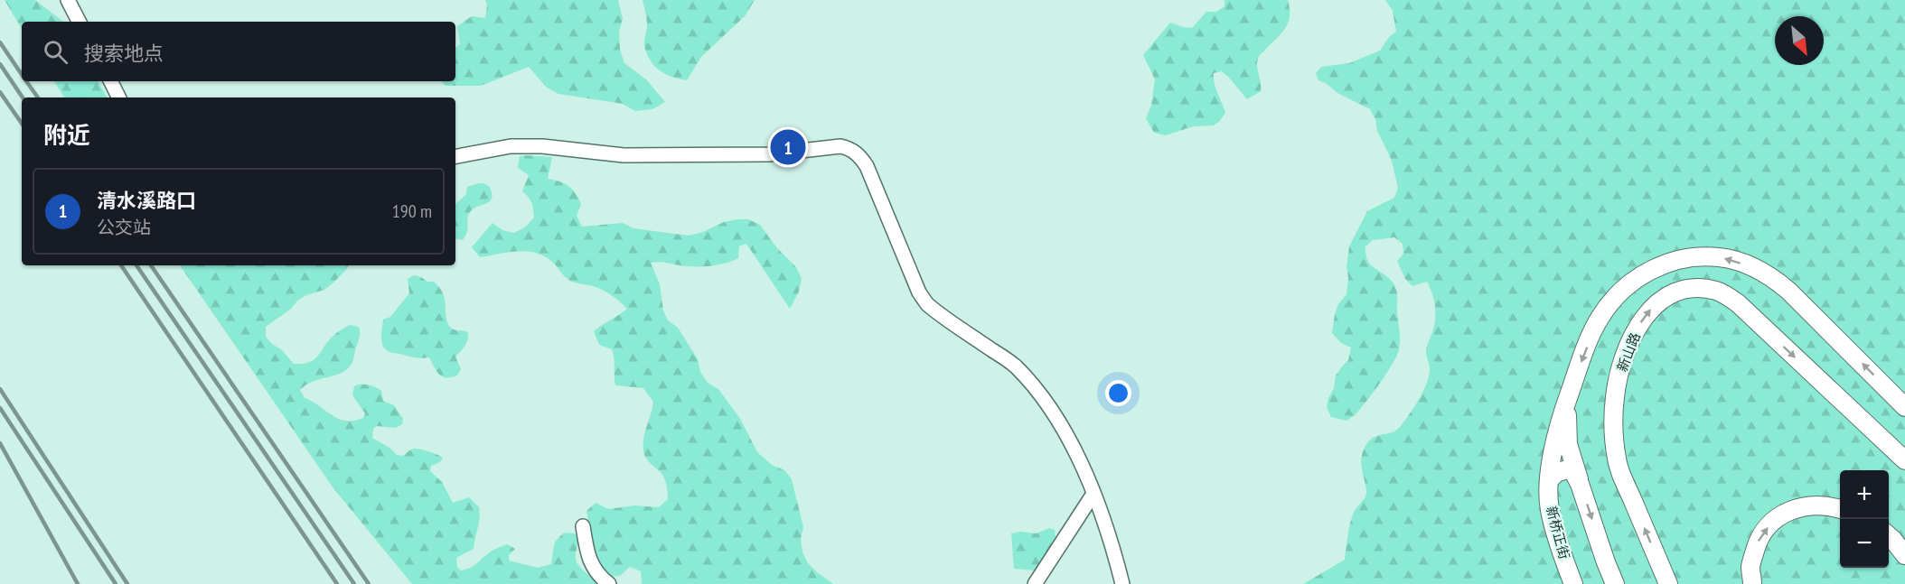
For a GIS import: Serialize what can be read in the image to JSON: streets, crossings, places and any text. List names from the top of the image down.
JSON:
{
  "streets": {
    "main road": ["新山路", "新桥正街"]
  },
  "north": "bottom right",
  "page": {
    "search": "搜索地点",
    "heading": "附近",
    "pins": "1",
    "list": [
      {
        "mark": "1",
        "name": "清水溪路口",
        "note": "公交站",
        "value": "190 m"
      }
    ],
    "map_buttons": ["+", "−"]
  }
}
